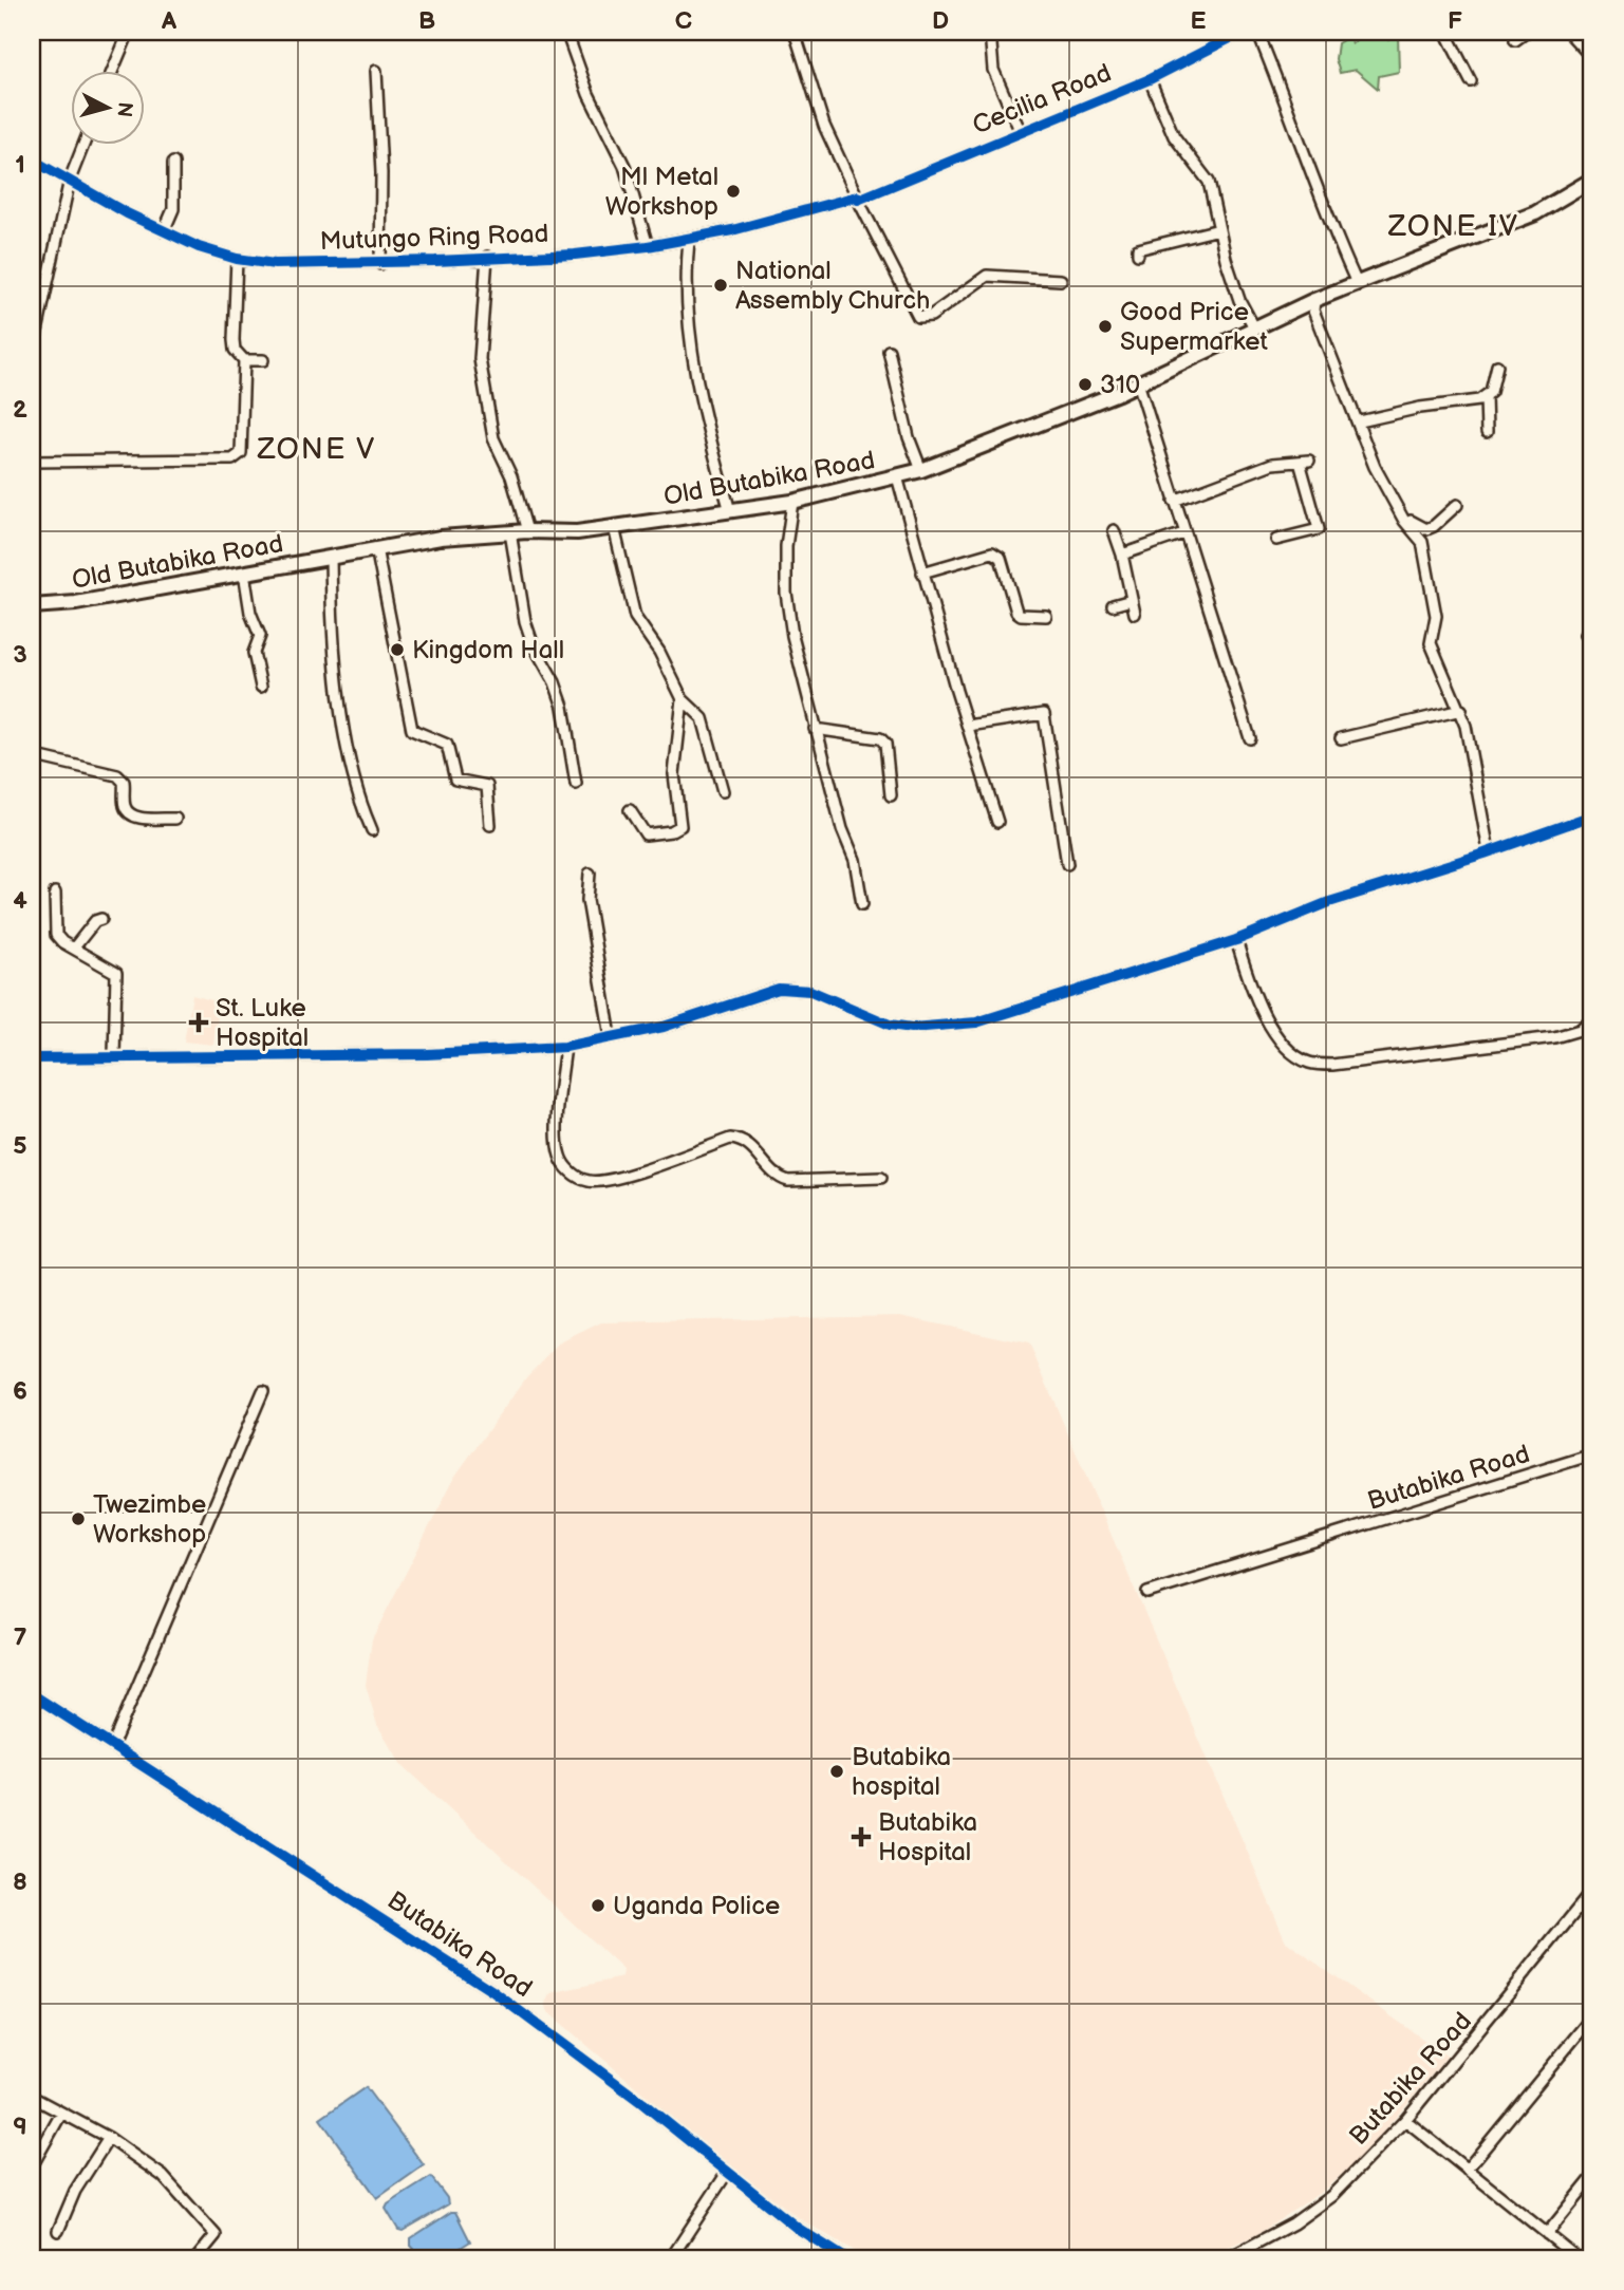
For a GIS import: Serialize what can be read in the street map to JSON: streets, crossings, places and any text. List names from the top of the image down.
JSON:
{
  "streets": {
    "main road": ["Old Butabika Road"],
    "street": ["Cecilia Road", "Mutungo Ring Road", "Butabika Road"]
  },
  "crossings": [
    ["Cecilia Road", "Mutungo Ring Road"]
  ],
  "districts": ["ZONE IV", "ZONE V"],
  "places": {
    "other": [
      "Ml Metal Workshop",
      "National Assembly Church",
      "Good Price Supermarket",
      "310",
      "Kingdom Hall",
      "Twezimbe Workshop",
      "Butabika hospital",
      "Uganda Police"
    ],
    "health": ["St. Luke Hospital", "Butabika Hospital"]
  },
  "north": "right",
  "grid": {
    "columns": [
      "A",
      "B",
      "C",
      "D",
      "E",
      "F"
    ],
    "rows": [
      "1",
      "2",
      "3",
      "4",
      "5",
      "6",
      "7",
      "8",
      "9"
    ]
  }
}
